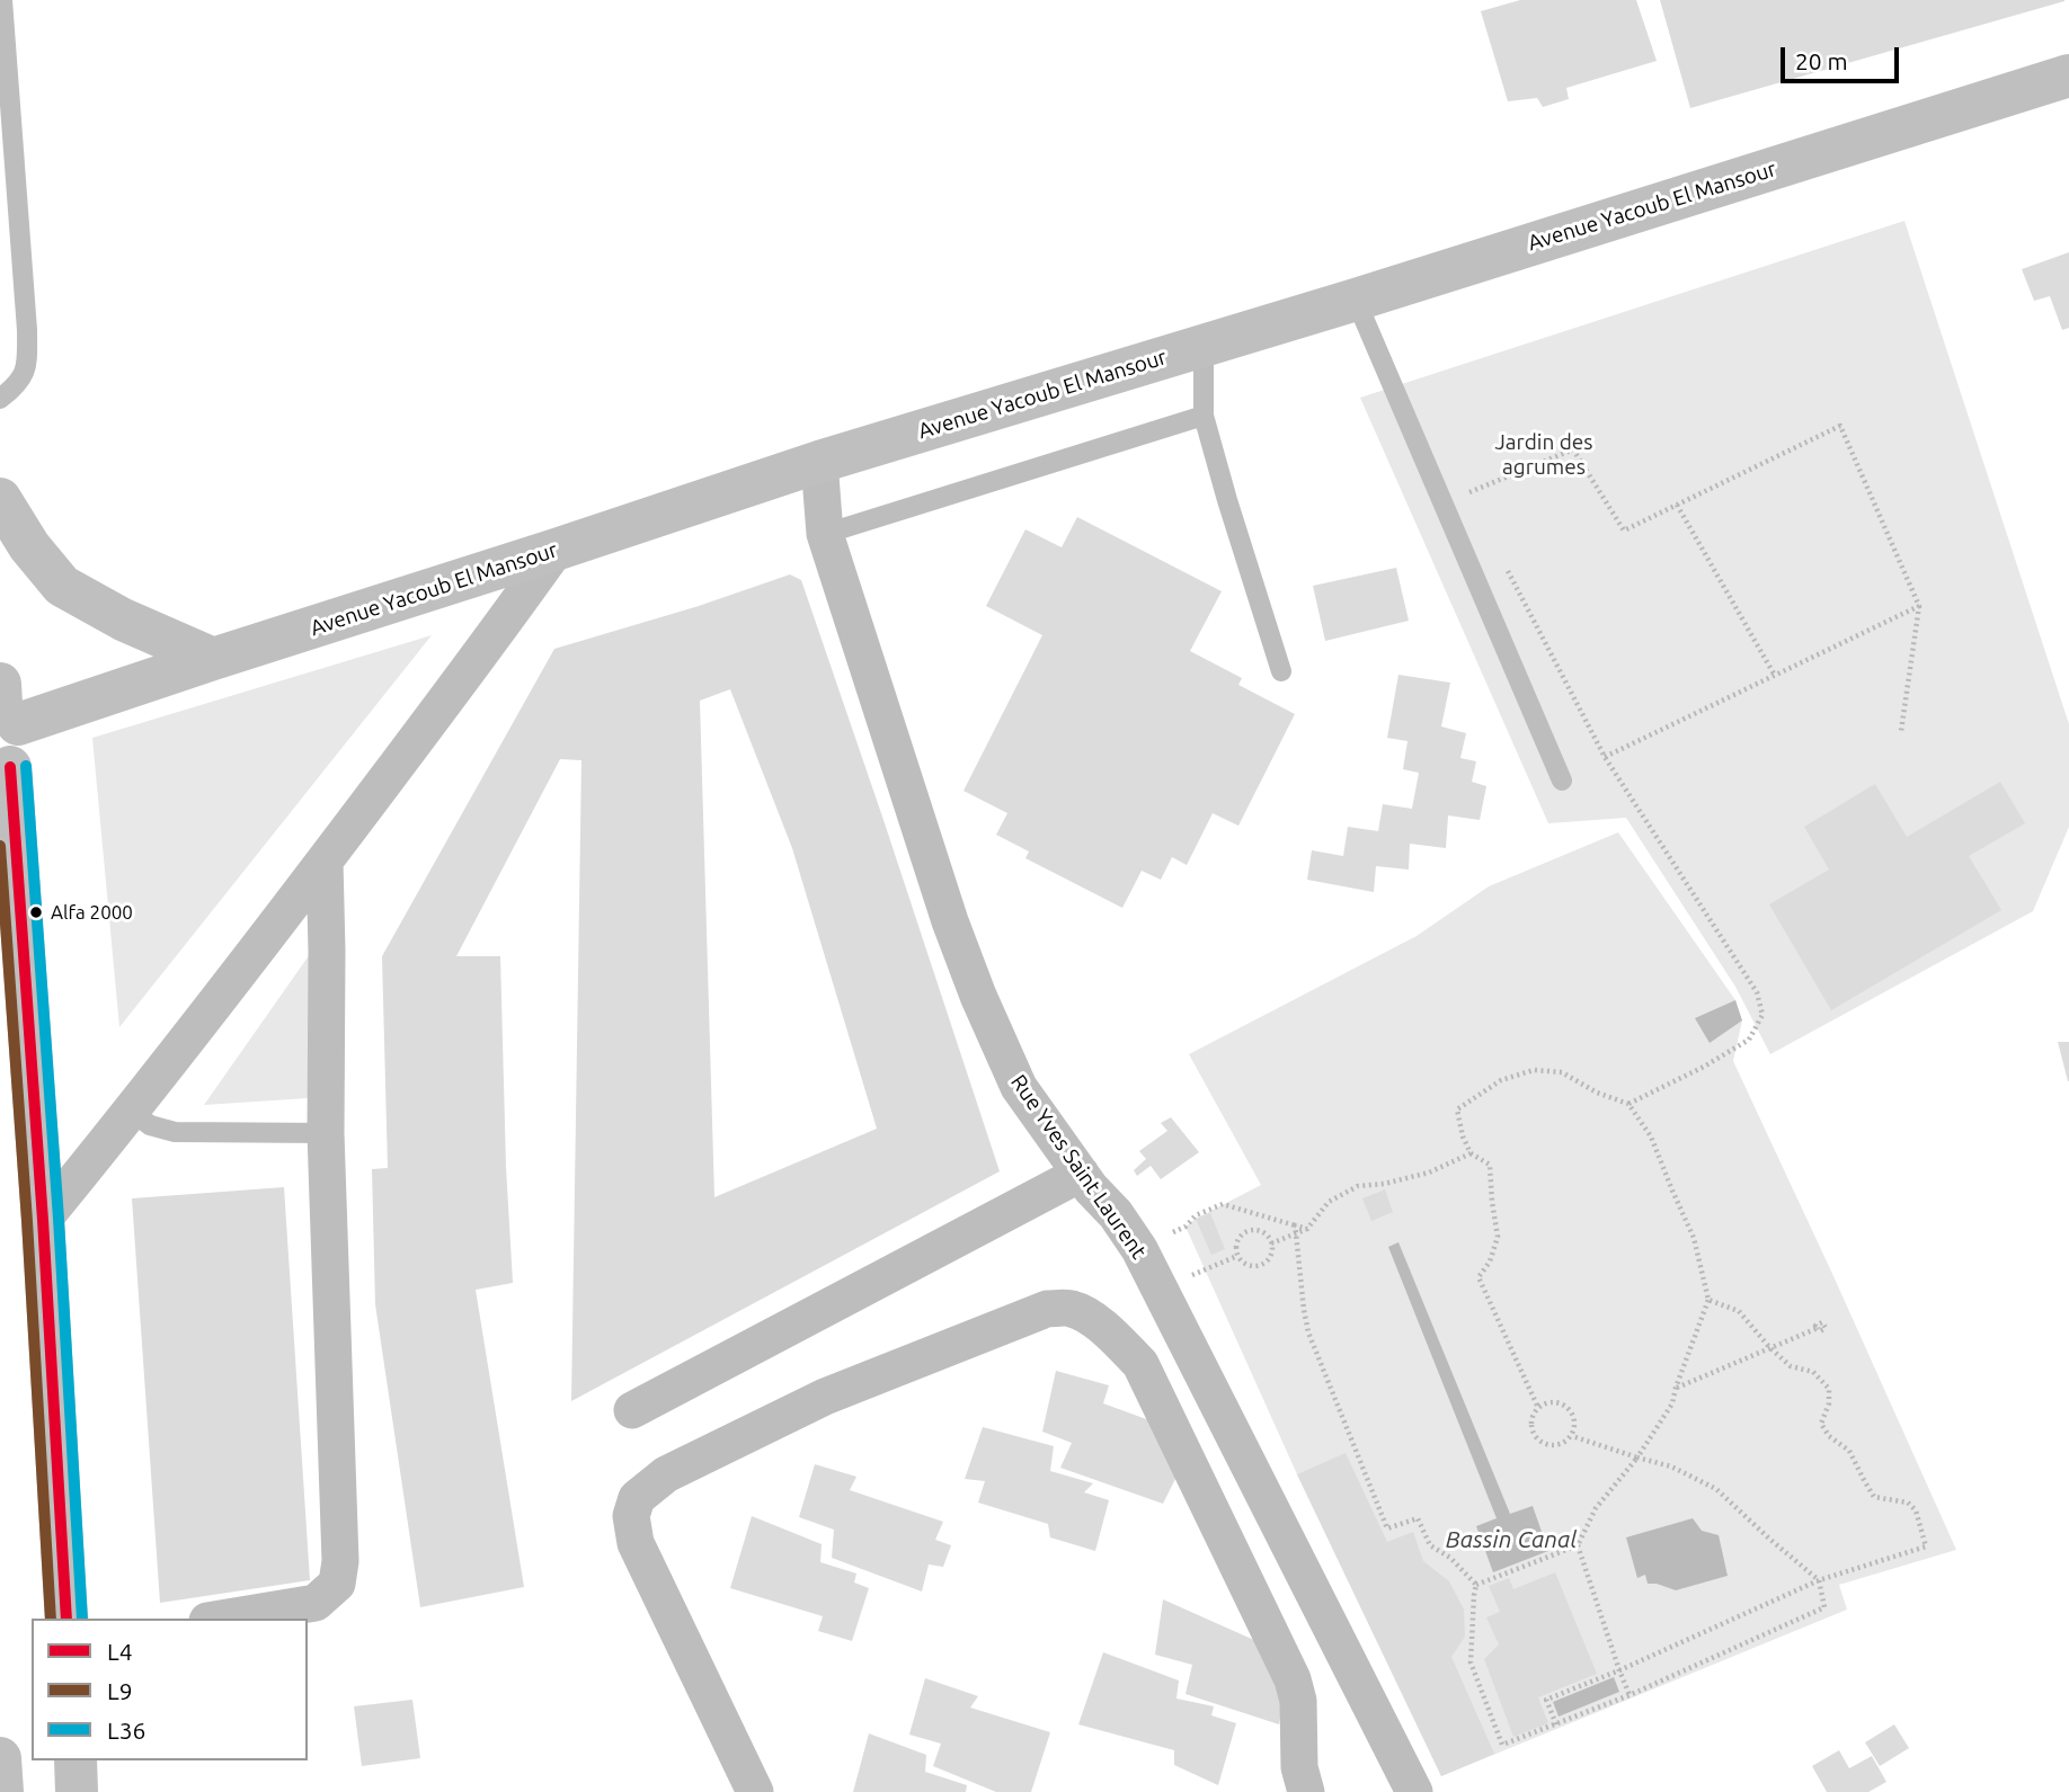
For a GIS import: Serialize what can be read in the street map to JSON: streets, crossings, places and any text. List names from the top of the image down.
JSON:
{
  "streets": {
    "main road": ["Avenue Yacoub El Mansour"],
    "street": ["Rue Yves Saint Laurent"]
  },
  "crossings": [
    ["Avenue Yacoub El Mansour", "Rue Yves Saint Laurent"]
  ],
  "water": ["Bassin Canal"],
  "parks": ["Jardin des agrumes"],
  "places": ["Alfa 2000"],
  "lines": ["transit line L36", "transit line L4", "transit line L9"],
  "legend": ["L4", "L9", "L36"],
  "scale_bar": "20 m"
}
